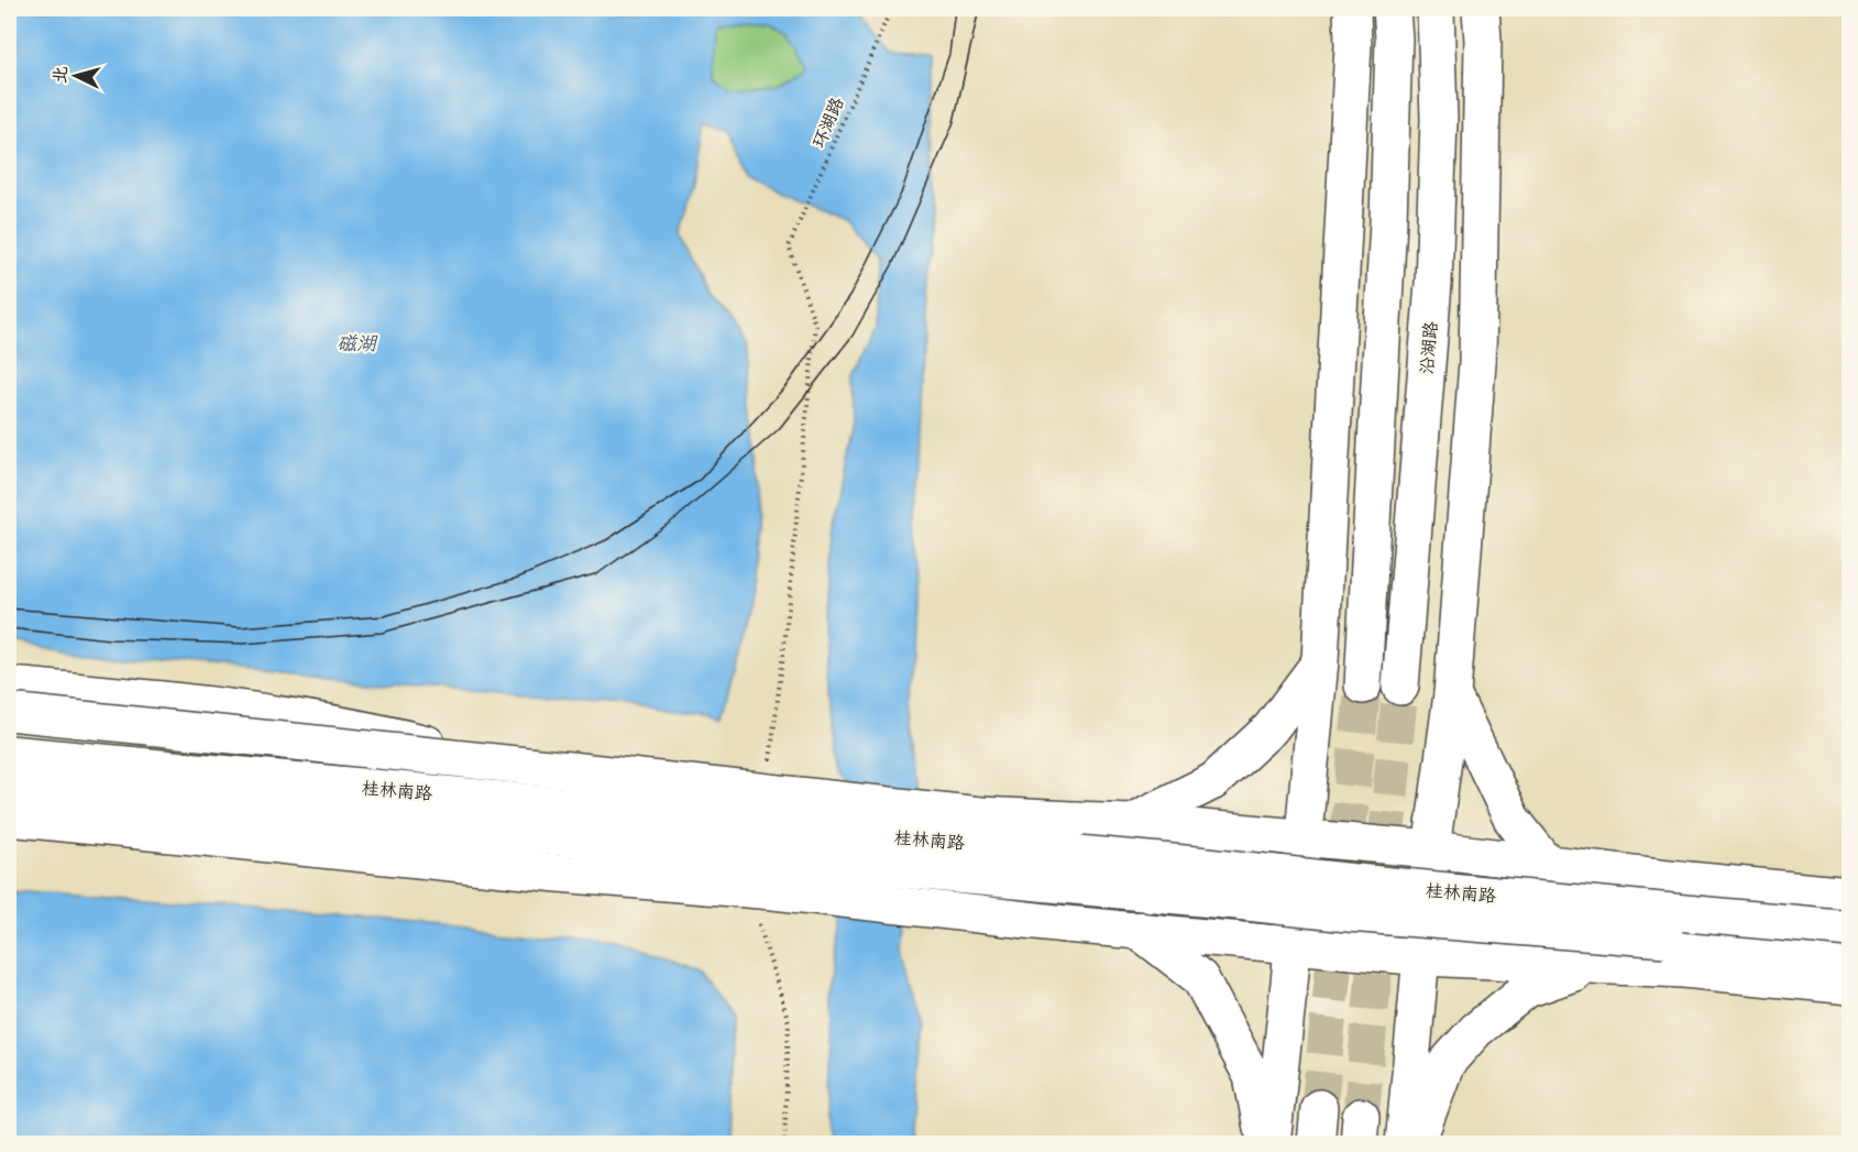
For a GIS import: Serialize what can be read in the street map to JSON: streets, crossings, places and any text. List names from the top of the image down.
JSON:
{
  "streets": {
    "main road": ["沿湖路", "桂林南路"],
    "path": ["环湖路"]
  },
  "water": ["磁湖"],
  "north": "left"
}
